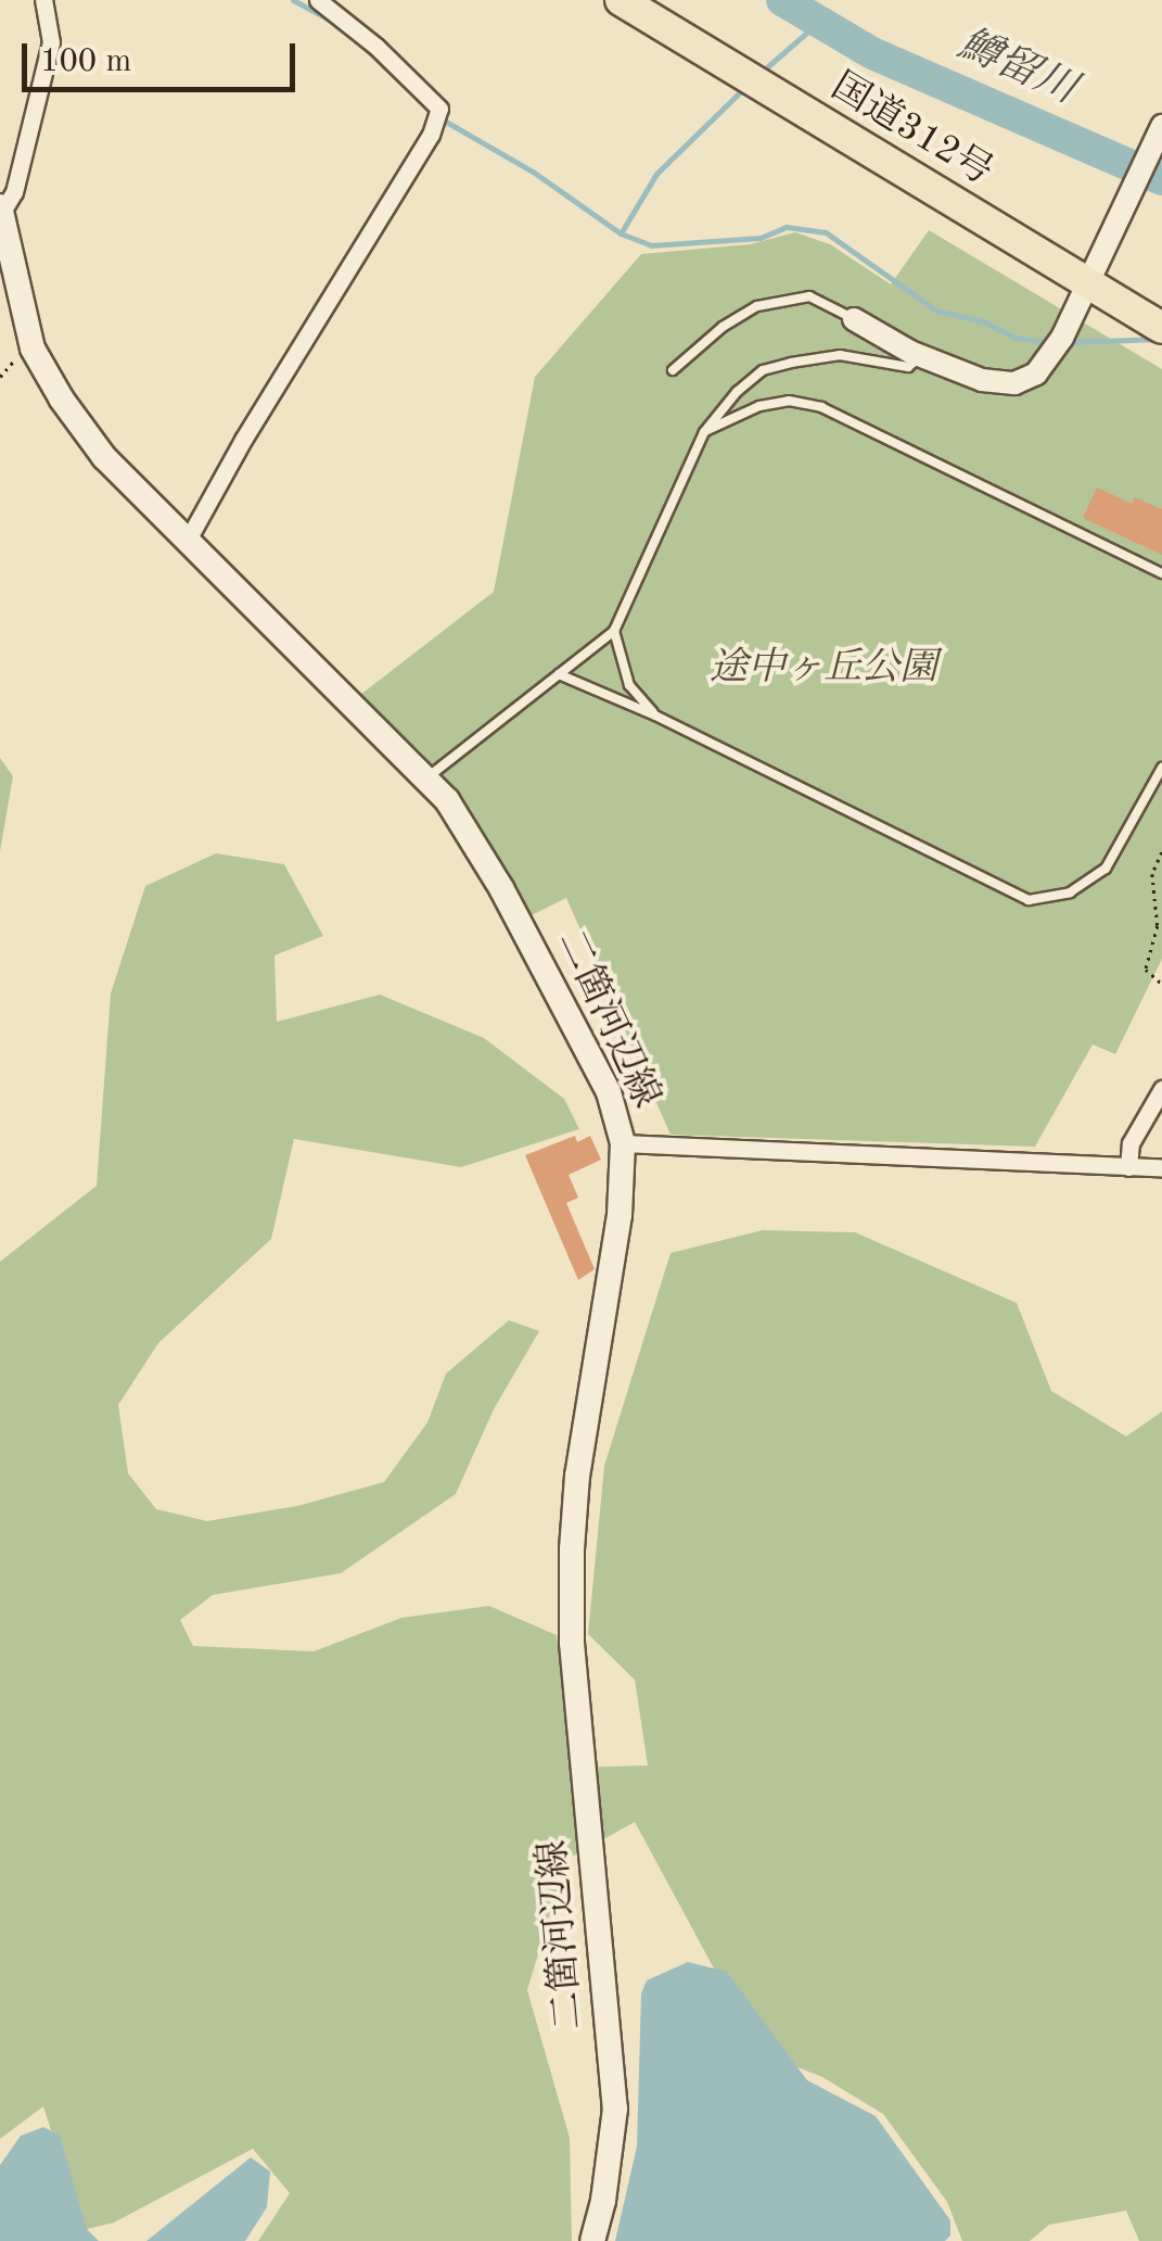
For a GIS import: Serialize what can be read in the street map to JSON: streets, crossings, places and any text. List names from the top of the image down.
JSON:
{
  "streets": {
    "highway": ["国道312号"],
    "main road": ["二箇河辺線"]
  },
  "water": ["鱒留川"],
  "parks": ["途中ヶ丘公園"],
  "scale_bar": "100 m"
}
